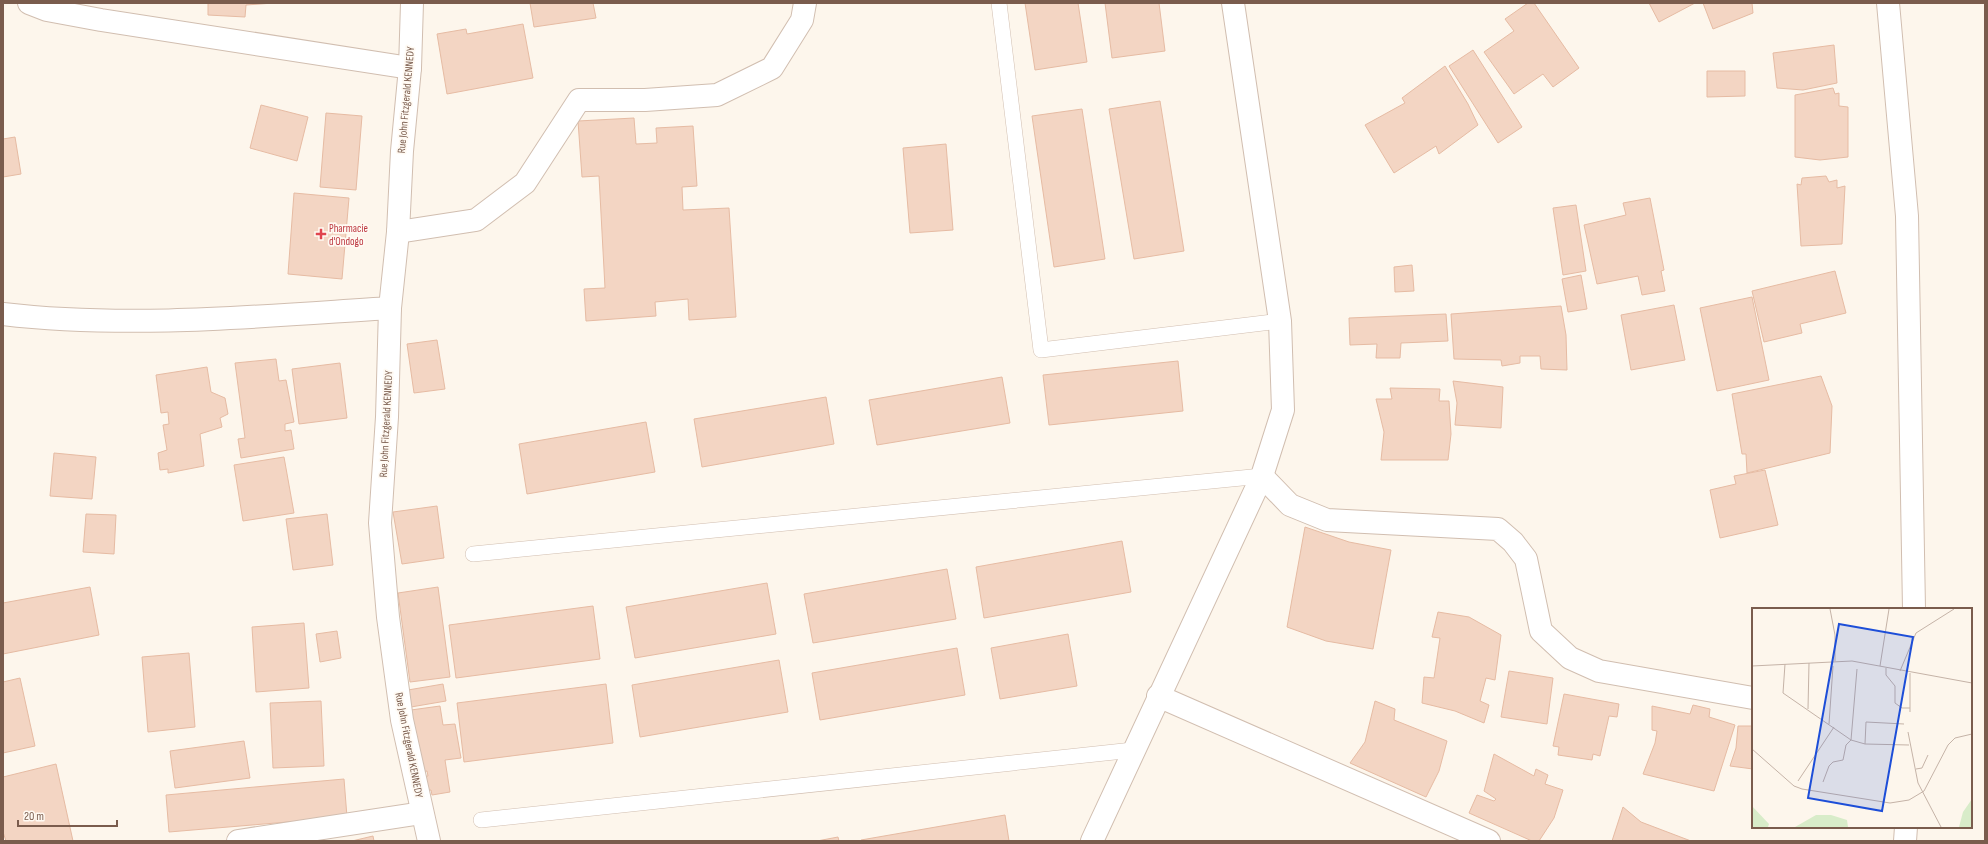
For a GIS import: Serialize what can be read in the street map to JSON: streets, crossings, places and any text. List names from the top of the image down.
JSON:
{
  "streets": {
    "street": ["Rue John Fitzgerald KENNEDY"]
  },
  "places": {
    "health": ["Pharmacie d'Ondogo"]
  },
  "scale_bar": "20 m"
}
